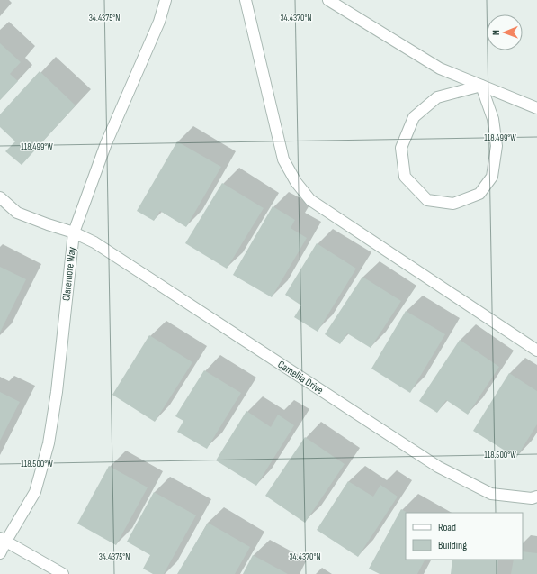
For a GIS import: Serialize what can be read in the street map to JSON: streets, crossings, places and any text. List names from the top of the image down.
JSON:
{
  "streets": {
    "street": ["Claremore Way", "Camellia Drive"]
  },
  "crossings": [
    ["Claremore Way", "Camellia Drive"]
  ],
  "legend": ["Road", "Building"],
  "north": "left",
  "coordinates": [
    "34.4375°N",
    "34.4370°N",
    "118.499°W",
    "118.500°W"
  ]
}
